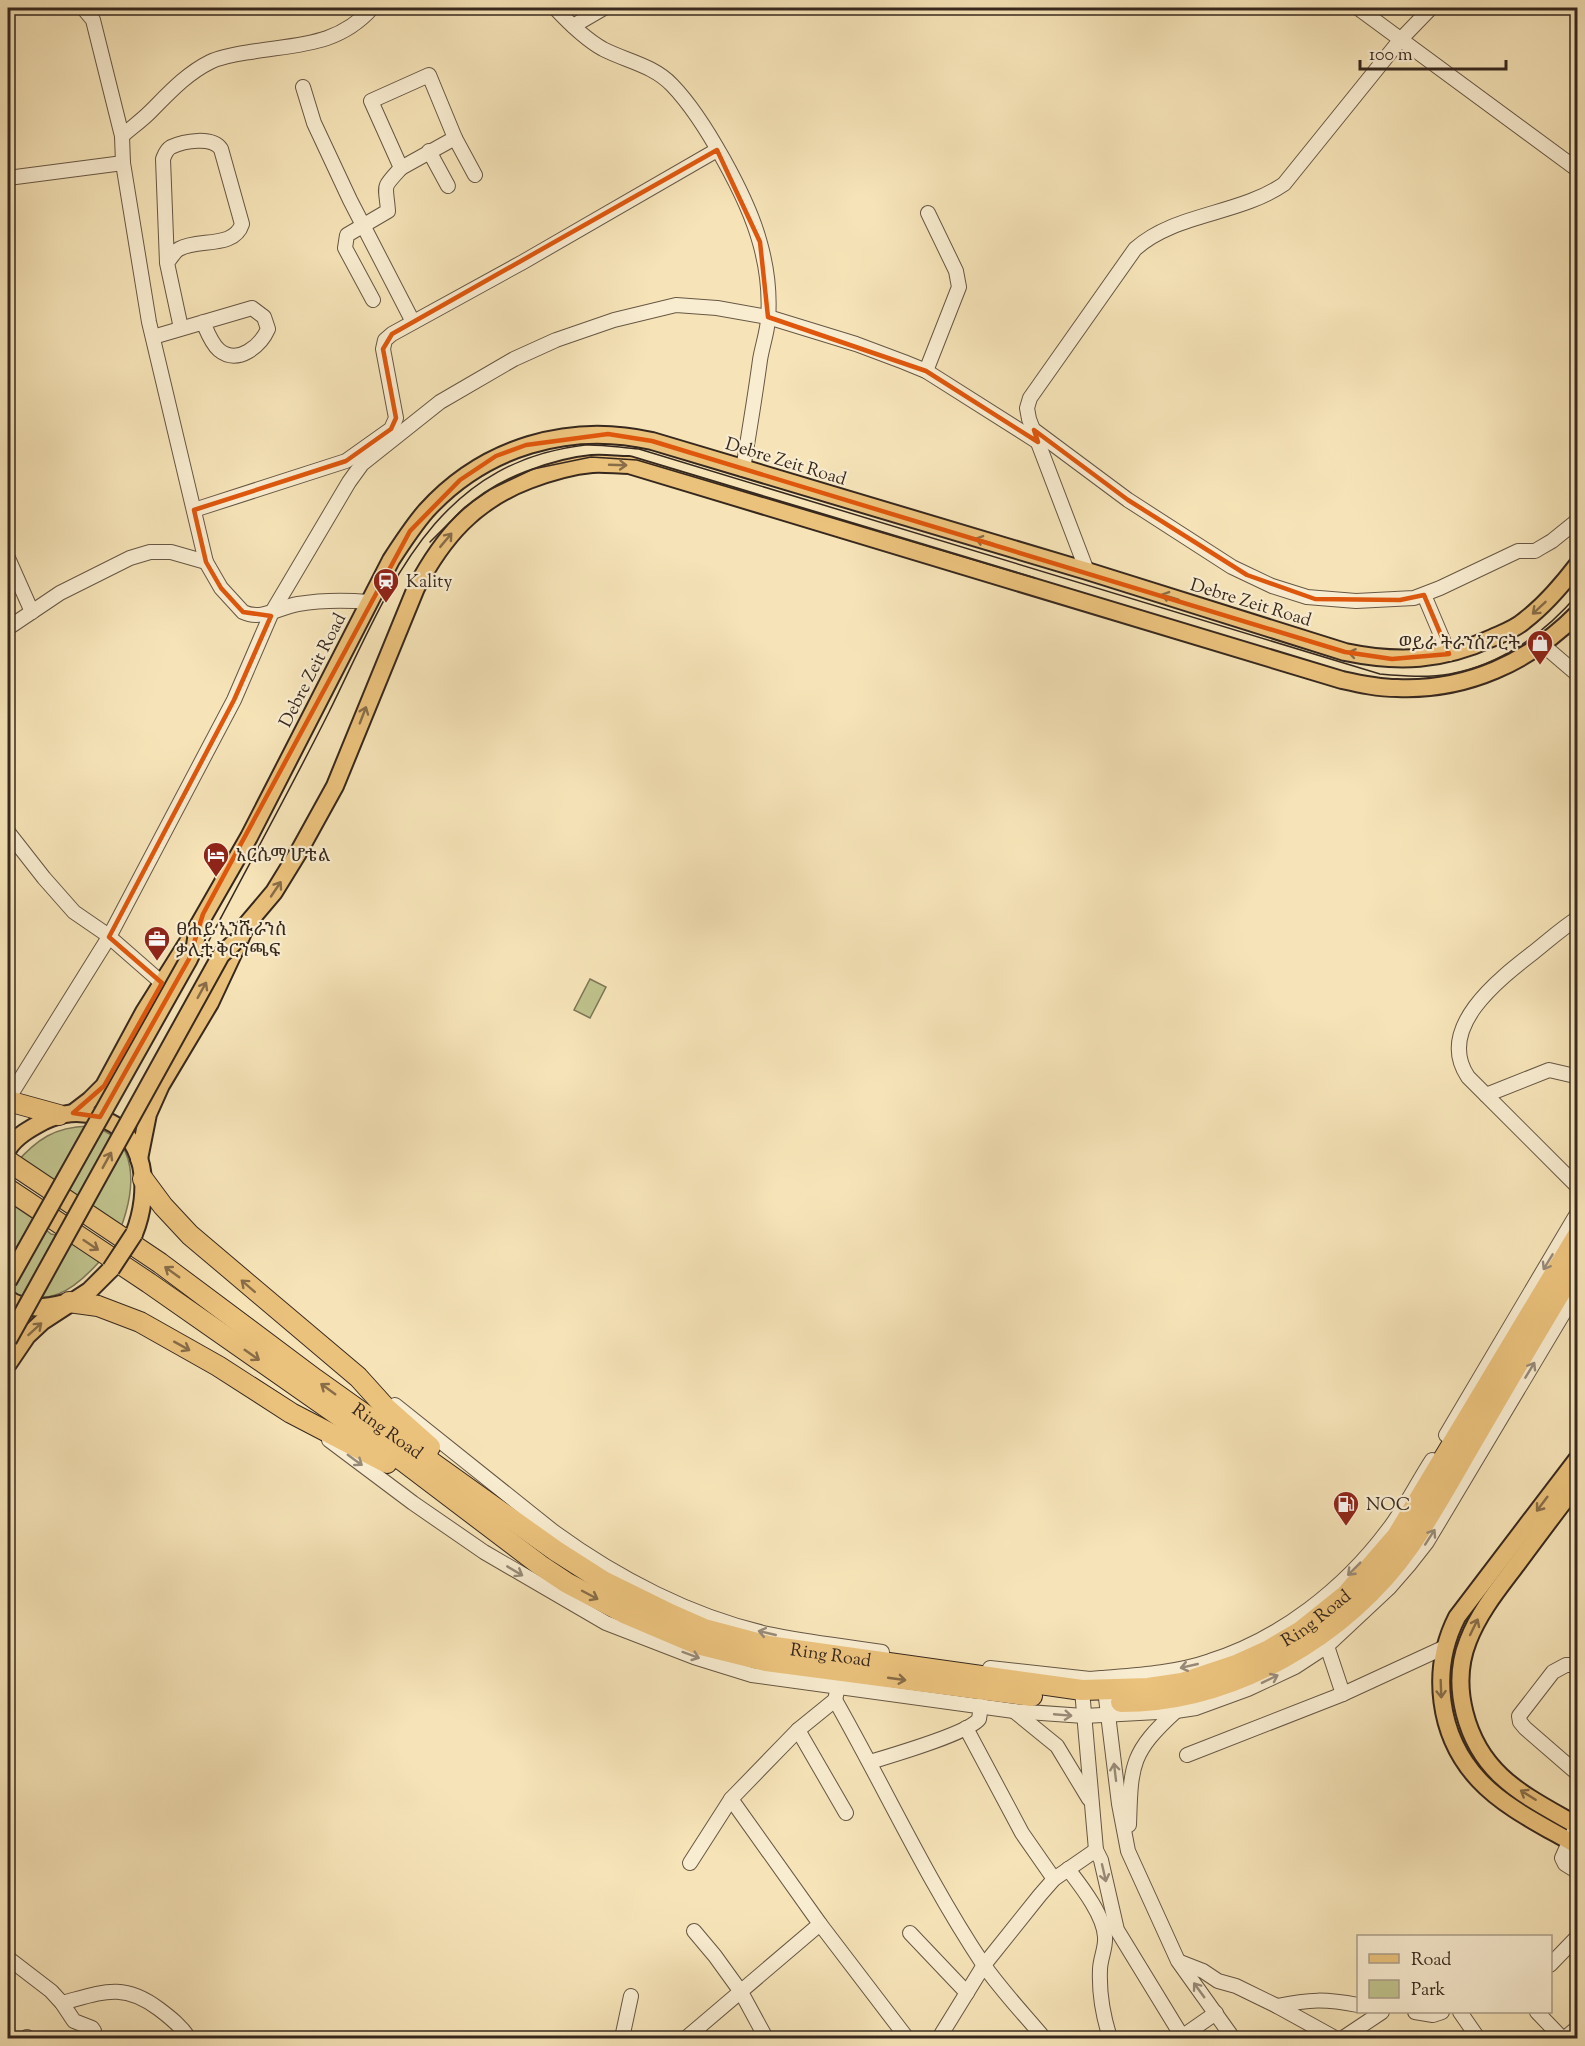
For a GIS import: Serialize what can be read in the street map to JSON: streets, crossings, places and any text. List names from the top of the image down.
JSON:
{
  "streets": {
    "highway": ["Ring Road"],
    "main road": ["Debre Zeit Road"]
  },
  "one_way": ["Debre Zeit Road"],
  "places": {
    "station": ["Kality"],
    "shop": ["ወይራ ትራንስፖርት"],
    "hotel": ["አርሴማ ሆቴል"],
    "office": ["ፀሐይ ኢንሹራንስ ቃሊቲ ቅርንጫፍ"],
    "fuel station": ["NOC"]
  },
  "legend": ["Road", "Park"],
  "scale_bar": "100 m"
}
